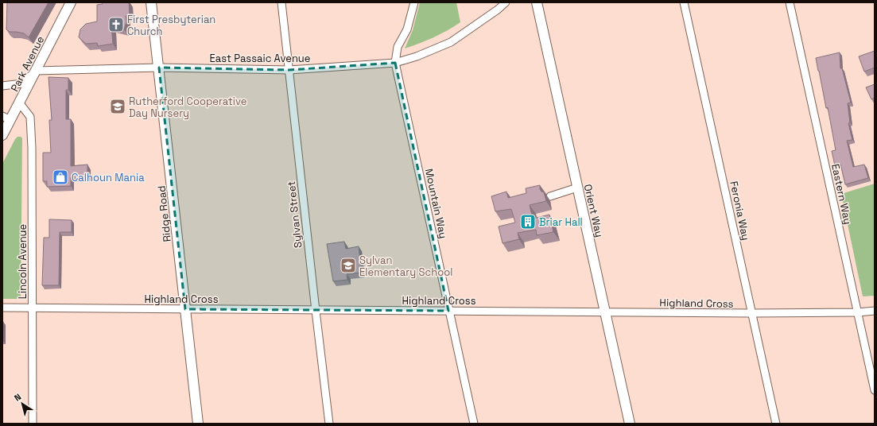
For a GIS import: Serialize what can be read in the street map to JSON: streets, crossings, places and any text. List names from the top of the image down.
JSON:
{
  "streets": {
    "street": [
      "East Passaic Avenue",
      "Park Avenue",
      "Eastern Way",
      "Mountain Way",
      "Orient Way",
      "Feronia Way",
      "Ridge Road",
      "Sylvan Street",
      "Lincoln Avenue",
      "Highland Cross"
    ]
  },
  "crossings": [
    ["East Passaic Avenue", "Park Avenue"],
    ["East Passaic Avenue", "Mountain Way"],
    ["East Passaic Avenue", "Ridge Road"],
    ["East Passaic Avenue", "Sylvan Street"],
    ["Park Avenue", "Lincoln Avenue"],
    ["Eastern Way", "Highland Cross"],
    ["Mountain Way", "Highland Cross"],
    ["Orient Way", "Highland Cross"],
    ["Feronia Way", "Highland Cross"],
    ["Ridge Road", "Highland Cross"],
    ["Sylvan Street", "Highland Cross"],
    ["Lincoln Avenue", "Highland Cross"]
  ],
  "places": {
    "church": ["First Presbyterian Church"],
    "school or university": ["Rutherford Cooperative Day Nursery", "Sylvan Elementary School"],
    "shop": ["Calhoun Mania"],
    "building": ["Briar Hall"]
  },
  "north": "top left"
}
